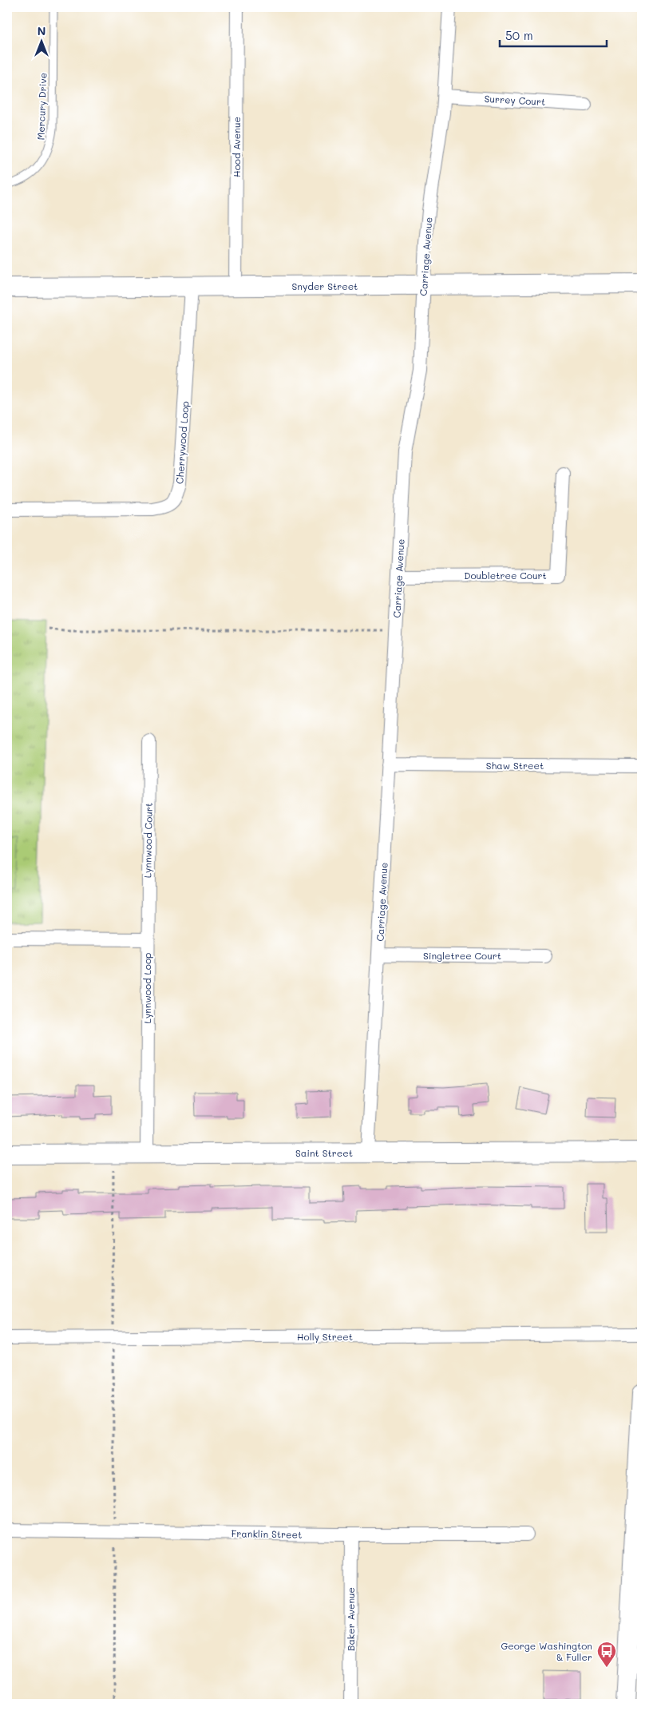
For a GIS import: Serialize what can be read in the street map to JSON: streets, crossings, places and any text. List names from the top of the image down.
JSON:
{
  "streets": {
    "street": [
      "Surrey Court",
      "Hood Avenue",
      "Carriage Avenue",
      "Snyder Street",
      "Cherrywood Loop",
      "Doubletree Court",
      "Shaw Street",
      "Lynnwood Court",
      "Singletree Court",
      "Lynnwood Loop",
      "Saint Street",
      "Holly Street",
      "Franklin Street",
      "Baker Avenue"
    ],
    "lane": ["Mercury Drive"]
  },
  "crossings": [
    ["Surrey Court", "Carriage Avenue"],
    ["Hood Avenue", "Snyder Street"],
    ["Carriage Avenue", "Snyder Street"],
    ["Carriage Avenue", "Doubletree Court"],
    ["Carriage Avenue", "Shaw Street"],
    ["Carriage Avenue", "Singletree Court"],
    ["Carriage Avenue", "Saint Street"],
    ["Snyder Street", "Cherrywood Loop"],
    ["Lynnwood Court", "Lynnwood Loop"],
    ["Lynnwood Loop", "Saint Street"],
    ["Franklin Street", "Baker Avenue"]
  ],
  "places": {
    "bus stop": ["George Washington & Fuller"]
  },
  "scale_bar": "50 m",
  "north": "top"
}
